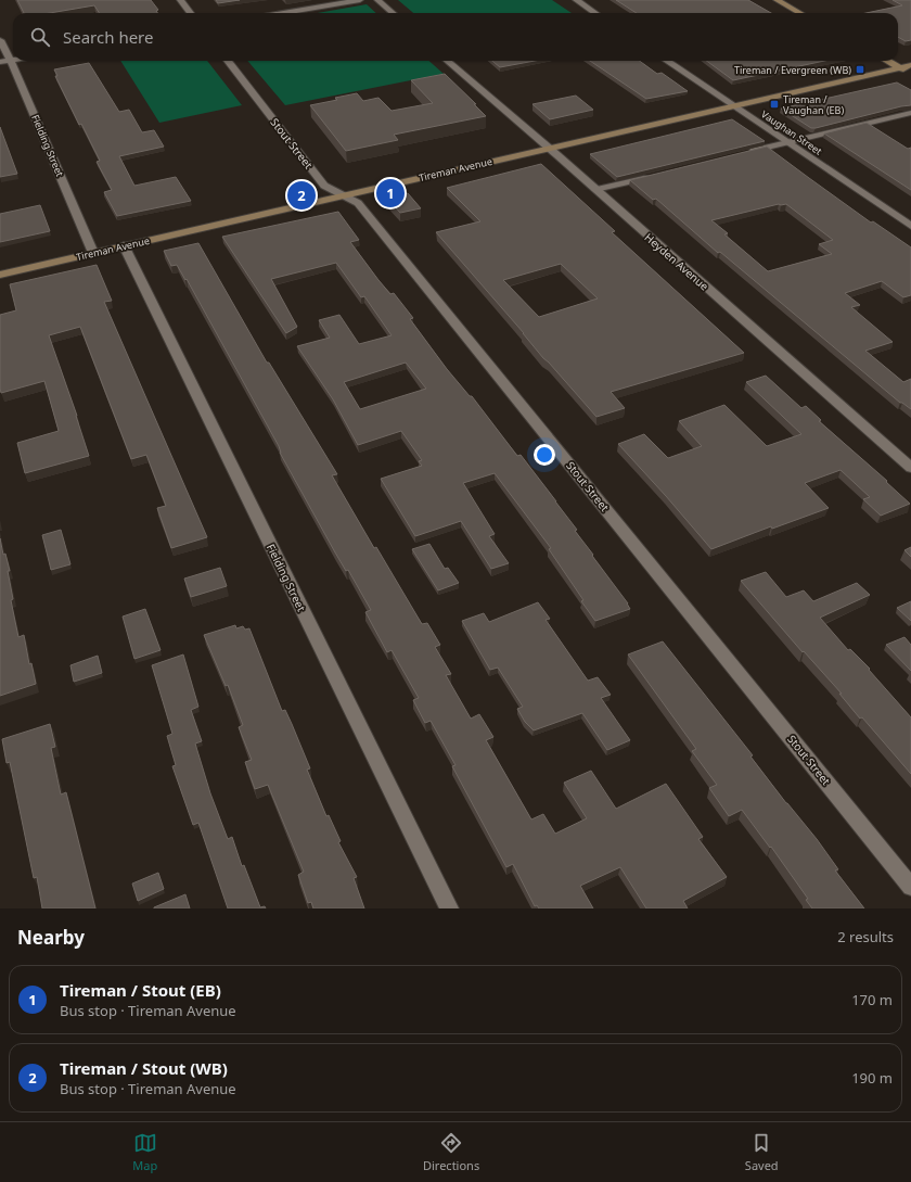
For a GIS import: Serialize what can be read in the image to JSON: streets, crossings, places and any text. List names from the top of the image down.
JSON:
{
  "streets": {
    "street": [
      "Vaughan Street",
      "Stout Street",
      "Fielding Street",
      "Tireman Avenue",
      "Heyden Avenue"
    ]
  },
  "crossings": [
    ["Vaughan Street", "Tireman Avenue"],
    ["Stout Street", "Tireman Avenue"],
    ["Fielding Street", "Tireman Avenue"],
    ["Tireman Avenue", "Heyden Avenue"]
  ],
  "places": {
    "transit": ["Tireman / Evergreen (WB)", "Tireman / Vaughan (EB)"]
  },
  "page": {
    "search": "Search here",
    "pins": ["1", "2"],
    "heading": ["Nearby", "2 results"],
    "list": [
      {
        "mark": "1",
        "name": "Tireman / Stout (EB)",
        "note": "Bus stop · Tireman Avenue",
        "value": "170 m"
      },
      {
        "mark": "2",
        "name": "Tireman / Stout (WB)",
        "note": "Bus stop · Tireman Avenue",
        "value": "190 m"
      }
    ],
    "nav": ["Map", "Directions", "Saved"]
  }
}
